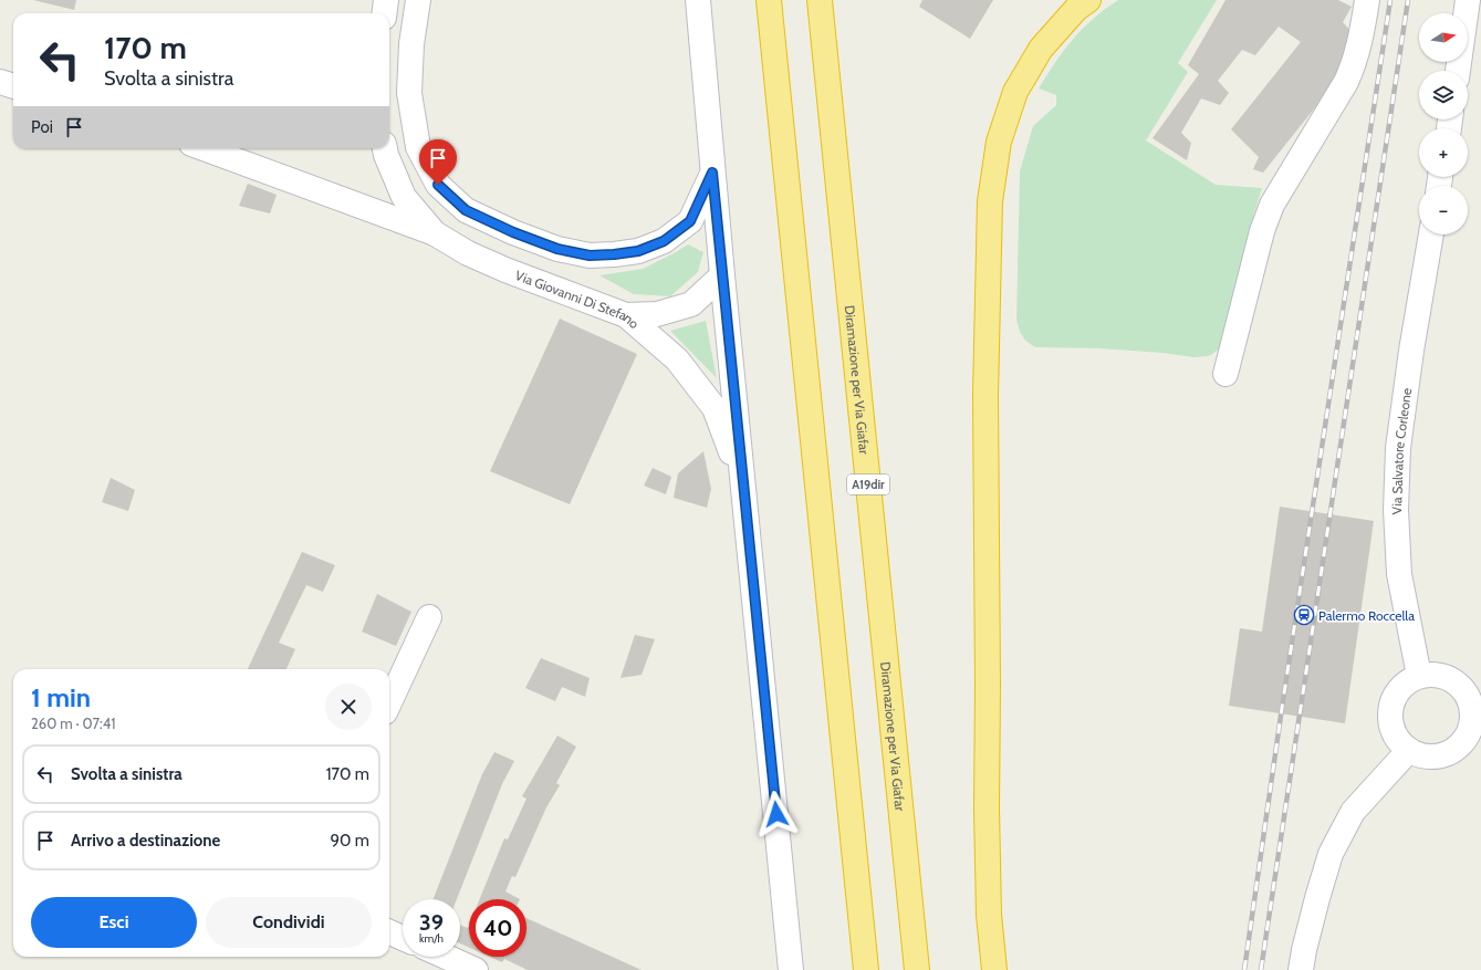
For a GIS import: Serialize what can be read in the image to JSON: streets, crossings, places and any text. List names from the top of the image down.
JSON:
{
  "streets": {
    "highway": ["Diramazione per Via Giafar", "A19dir"],
    "street": ["Via Giovanni Di Stefano", "Via Salvatore Corleone"]
  },
  "places": {
    "station": ["Palermo Roccella"]
  },
  "north": "right",
  "page": {
    "map_buttons": ["+", "−"],
    "turn": ["170 m", "Svolta a sinistra"],
    "then": "Poi",
    "heading": ["1 min", "260 m · 07:41"],
    "list": [
      {
        "name": "Svolta a sinistra",
        "value": "170 m"
      },
      {
        "name": "Arrivo a destinazione",
        "value": "90 m"
      }
    ],
    "buttons": ["Esci", "Condividi"],
    "speed": "39 km/h",
    "limit": "40"
  }
}
